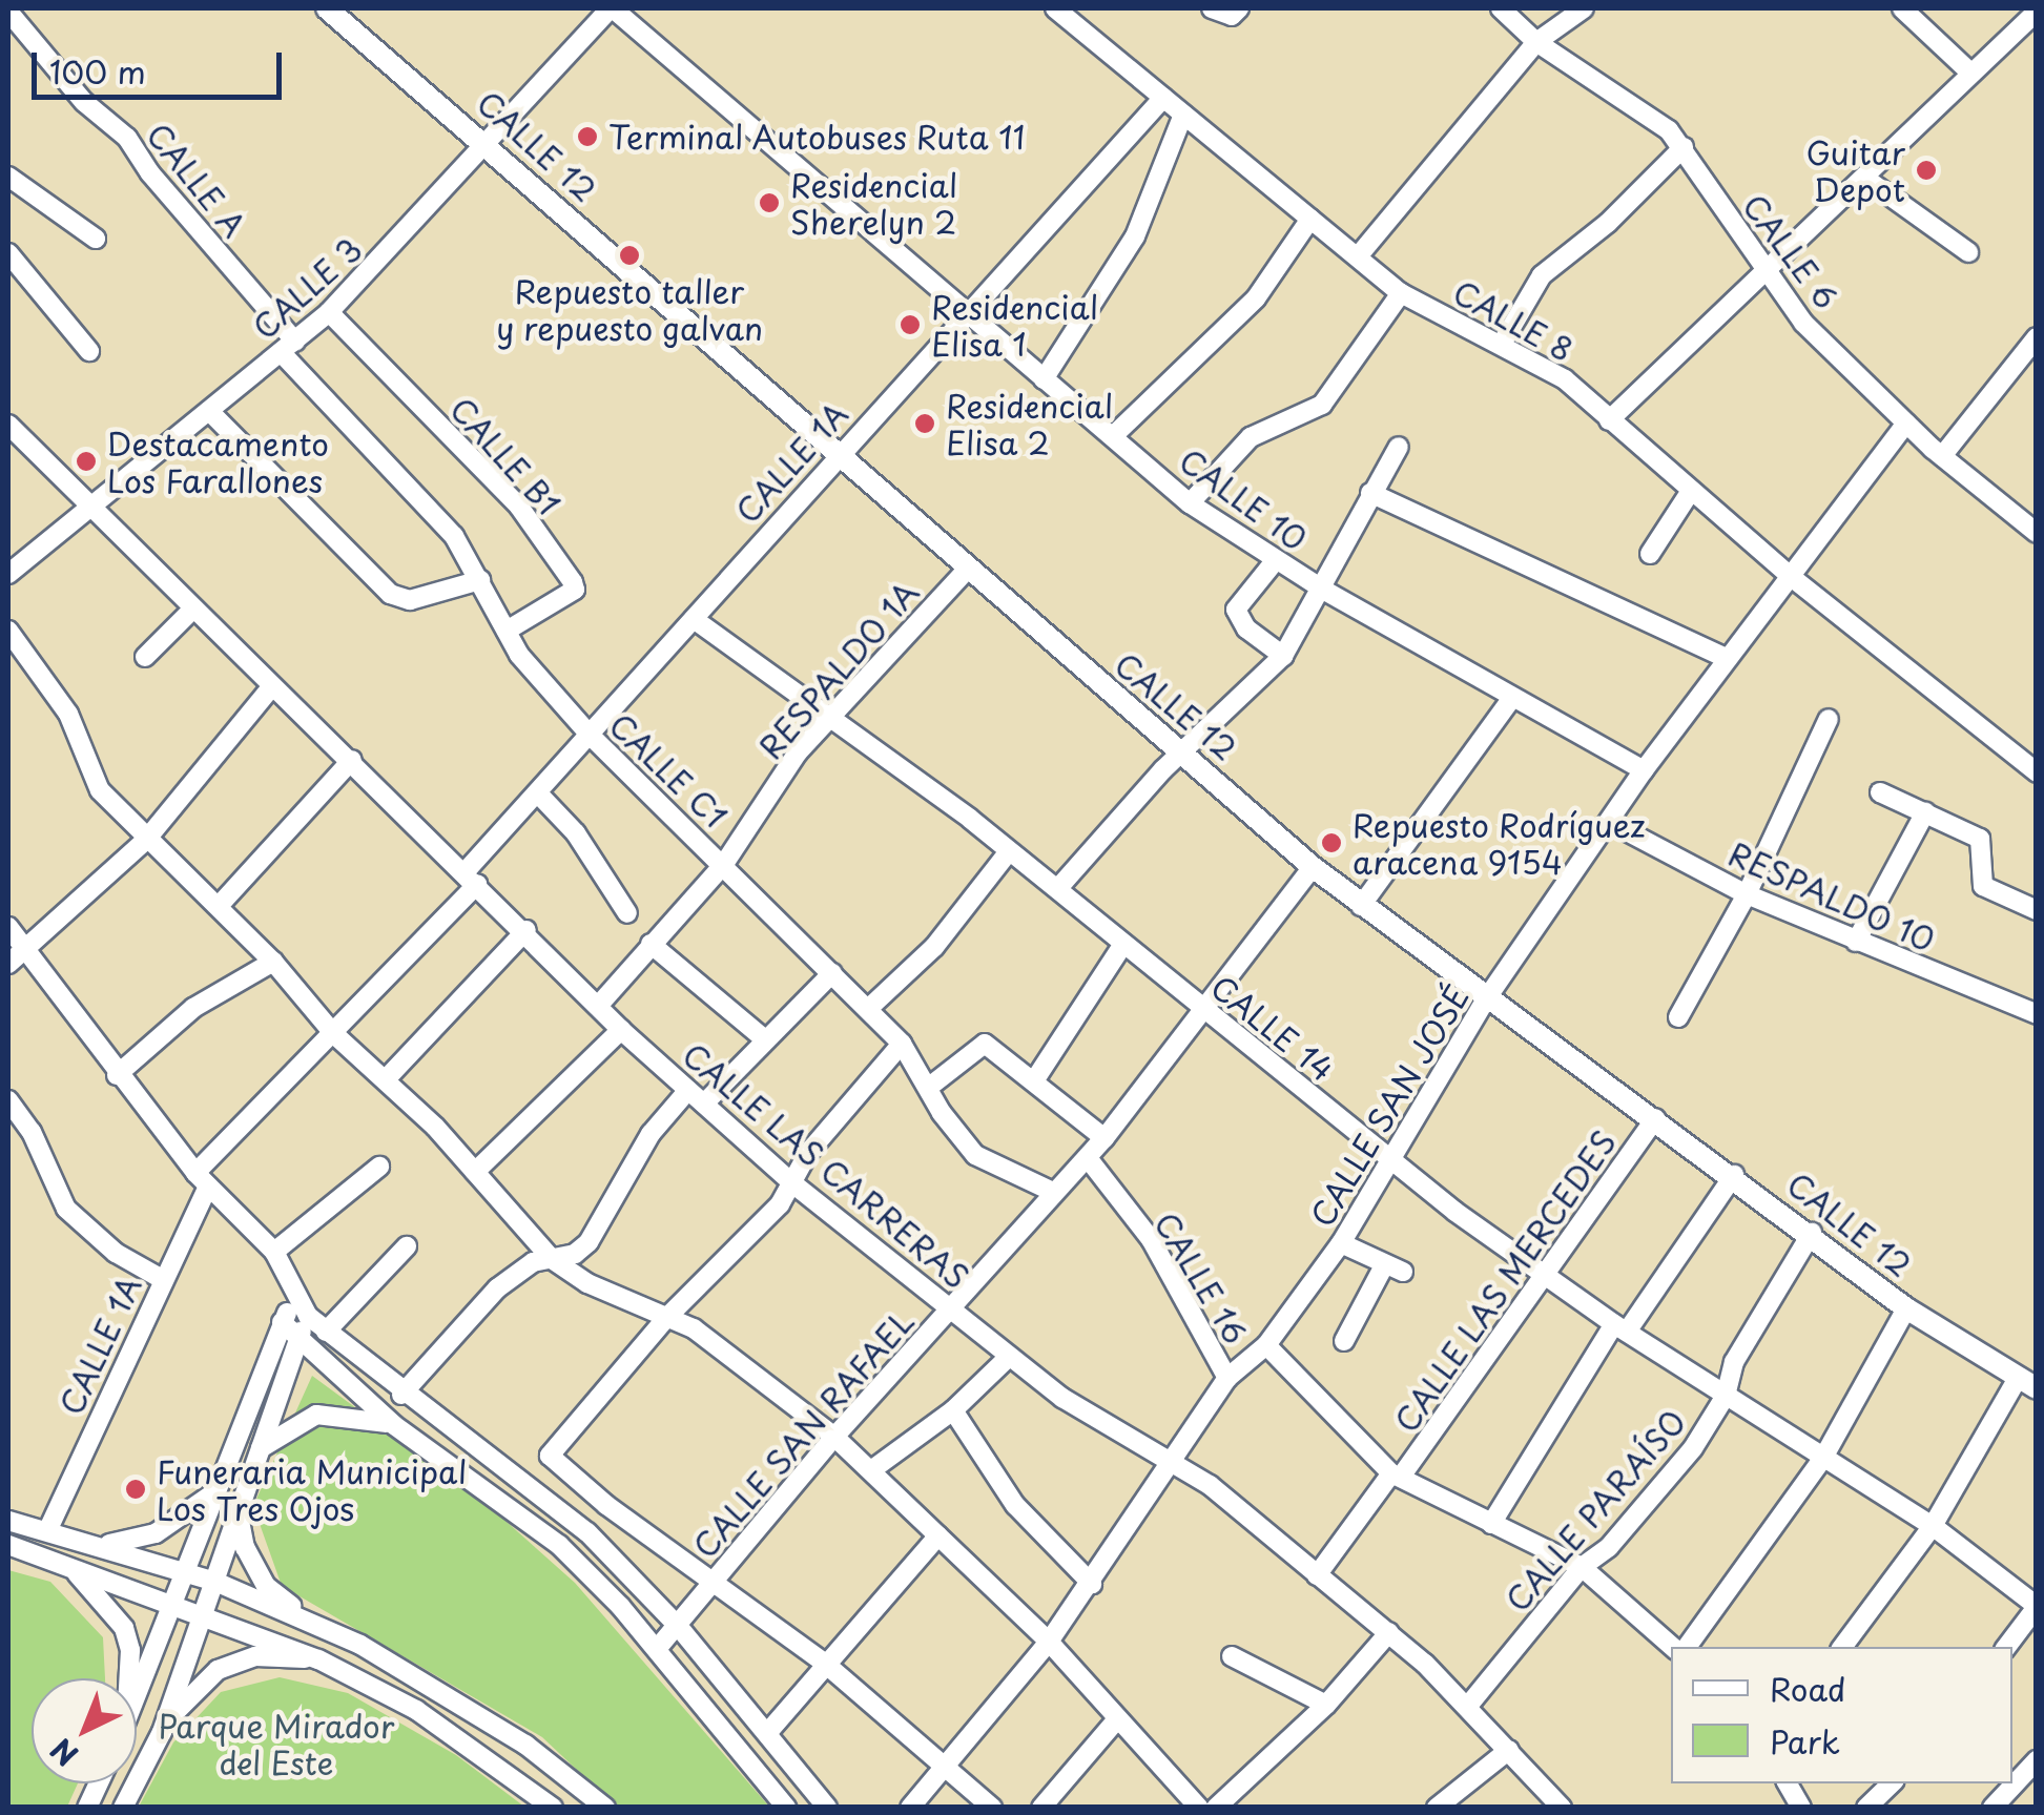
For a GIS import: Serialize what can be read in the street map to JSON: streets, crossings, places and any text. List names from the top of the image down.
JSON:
{
  "streets": {
    "main road": ["CALLE 12"],
    "street": [
      "CALLE A",
      "CALLE 6",
      "CALLE 3",
      "CALLE 8",
      "CALLE B1",
      "CALLE 1A",
      "CALLE 10",
      "RESPALDO 1A",
      "CALLE C1",
      "RESPALDO 10",
      "CALLE 14",
      "CALLE SAN JOSÉ",
      "CALLE LAS CARRERAS",
      "CALLE 16",
      "CALLE LAS MERCEDES",
      "CALLE SAN RAFAEL",
      "CALLE PARAÍSO"
    ]
  },
  "crossings": [
    ["CALLE 12", "CALLE 3"],
    ["CALLE 12", "CALLE 1A"],
    ["CALLE 12", "RESPALDO 1A"],
    ["CALLE 12", "CALLE SAN JOSÉ"],
    ["CALLE 12", "CALLE LAS MERCEDES"],
    ["CALLE 12", "CALLE SAN RAFAEL"],
    ["CALLE 12", "CALLE PARAÍSO"],
    ["CALLE A", "CALLE 3"],
    ["CALLE A", "CALLE C1"],
    ["CALLE 6", "CALLE SAN JOSÉ"],
    ["CALLE 3", "CALLE B1"],
    ["CALLE 3", "CALLE 10"],
    ["CALLE 3", "CALLE C1"],
    ["CALLE 3", "CALLE LAS CARRERAS"],
    ["CALLE 8", "CALLE 1A"],
    ["CALLE 8", "CALLE SAN JOSÉ"],
    ["CALLE B1", "CALLE C1"],
    ["CALLE 1A", "CALLE 10"],
    ["CALLE 1A", "CALLE C1"],
    ["CALLE 1A", "CALLE 14"],
    ["CALLE 1A", "CALLE LAS CARRERAS"],
    ["CALLE 10", "CALLE SAN JOSÉ"],
    ["RESPALDO 1A", "CALLE C1"],
    ["RESPALDO 1A", "CALLE 14"],
    ["RESPALDO 1A", "CALLE LAS CARRERAS"],
    ["CALLE C1", "CALLE SAN RAFAEL"],
    ["RESPALDO 10", "CALLE SAN JOSÉ"],
    ["CALLE 14", "CALLE SAN JOSÉ"],
    ["CALLE 14", "CALLE LAS MERCEDES"],
    ["CALLE 14", "CALLE SAN RAFAEL"],
    ["CALLE 14", "CALLE PARAÍSO"],
    ["CALLE SAN JOSÉ", "CALLE LAS CARRERAS"],
    ["CALLE SAN JOSÉ", "CALLE 16"],
    ["CALLE LAS CARRERAS", "CALLE LAS MERCEDES"],
    ["CALLE LAS CARRERAS", "CALLE SAN RAFAEL"],
    ["CALLE LAS CARRERAS", "CALLE PARAÍSO"],
    ["CALLE 16", "CALLE LAS MERCEDES"],
    ["CALLE 16", "CALLE SAN RAFAEL"],
    ["CALLE 16", "CALLE PARAÍSO"]
  ],
  "parks": ["Parque Mirador del Este"],
  "places": [
    "Terminal Autobuses Ruta 11",
    "Guitar Depot",
    "Residencial Sherelyn 2",
    "Repuesto taller y repuesto galvan",
    "Residencial Elisa 1",
    "Residencial Elisa 2",
    "Destacamento Los Farallones",
    "Repuesto Rodríguez aracena 9154",
    "Funeraria Municipal Los Tres Ojos"
  ],
  "legend": ["Road", "Park"],
  "scale_bar": "100 m",
  "north": "bottom left"
}
